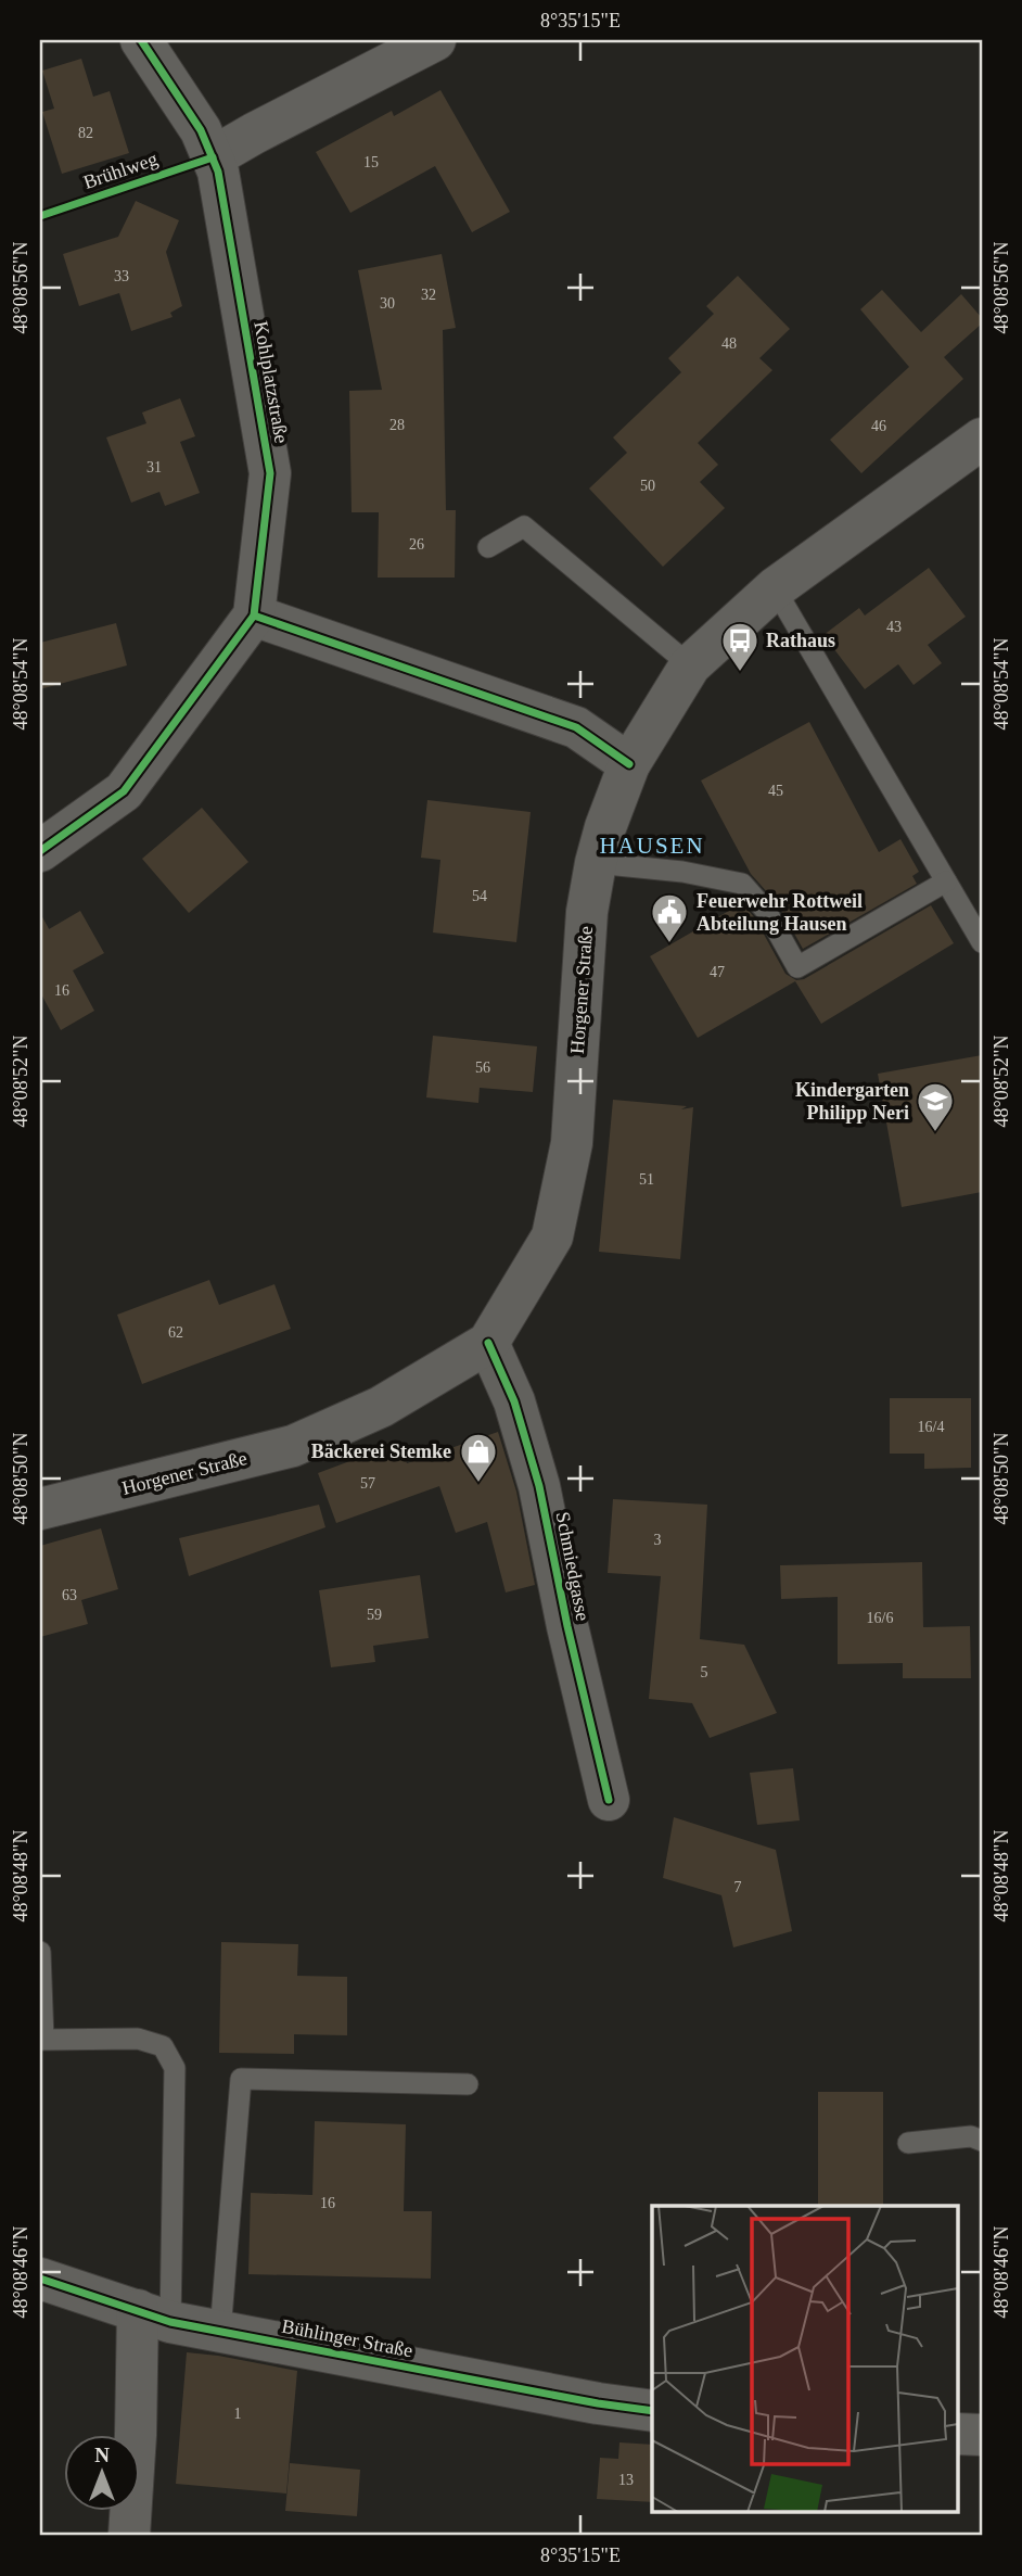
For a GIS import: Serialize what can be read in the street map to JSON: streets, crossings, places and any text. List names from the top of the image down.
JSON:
{
  "streets": {
    "street": [
      "Kohlplatzstraße",
      "Horgener Straße",
      "Schmiedgasse",
      "Bühlinger Straße"
    ],
    "cycle path": ["Brühlweg"]
  },
  "crossings": [
    ["Horgener Straße", "Schmiedgasse"]
  ],
  "districts": ["HAUSEN"],
  "places": {
    "bus stop": ["Rathaus"],
    "public building": ["Feuerwehr Rottweil Abteilung Hausen"],
    "school or university": ["Kindergarten Philipp Neri"],
    "shop": ["Bäckerei Stemke"]
  },
  "house_numbers": [
    "82",
    "15",
    "33",
    "32",
    "30",
    "48",
    "28",
    "46",
    "31",
    "50",
    "26",
    "43",
    "45",
    "54",
    "47",
    "16",
    "56",
    "51",
    "62",
    "16/4",
    "57",
    "3",
    "63",
    "59",
    "16/6",
    "5",
    "7",
    "16",
    "1",
    "13"
  ],
  "north": "top",
  "coordinates": [
    "8°35'15\"E",
    "48°08'56\"N",
    "48°08'54\"N",
    "48°08'52\"N",
    "48°08'50\"N",
    "48°08'48\"N",
    "48°08'46\"N"
  ]
}
